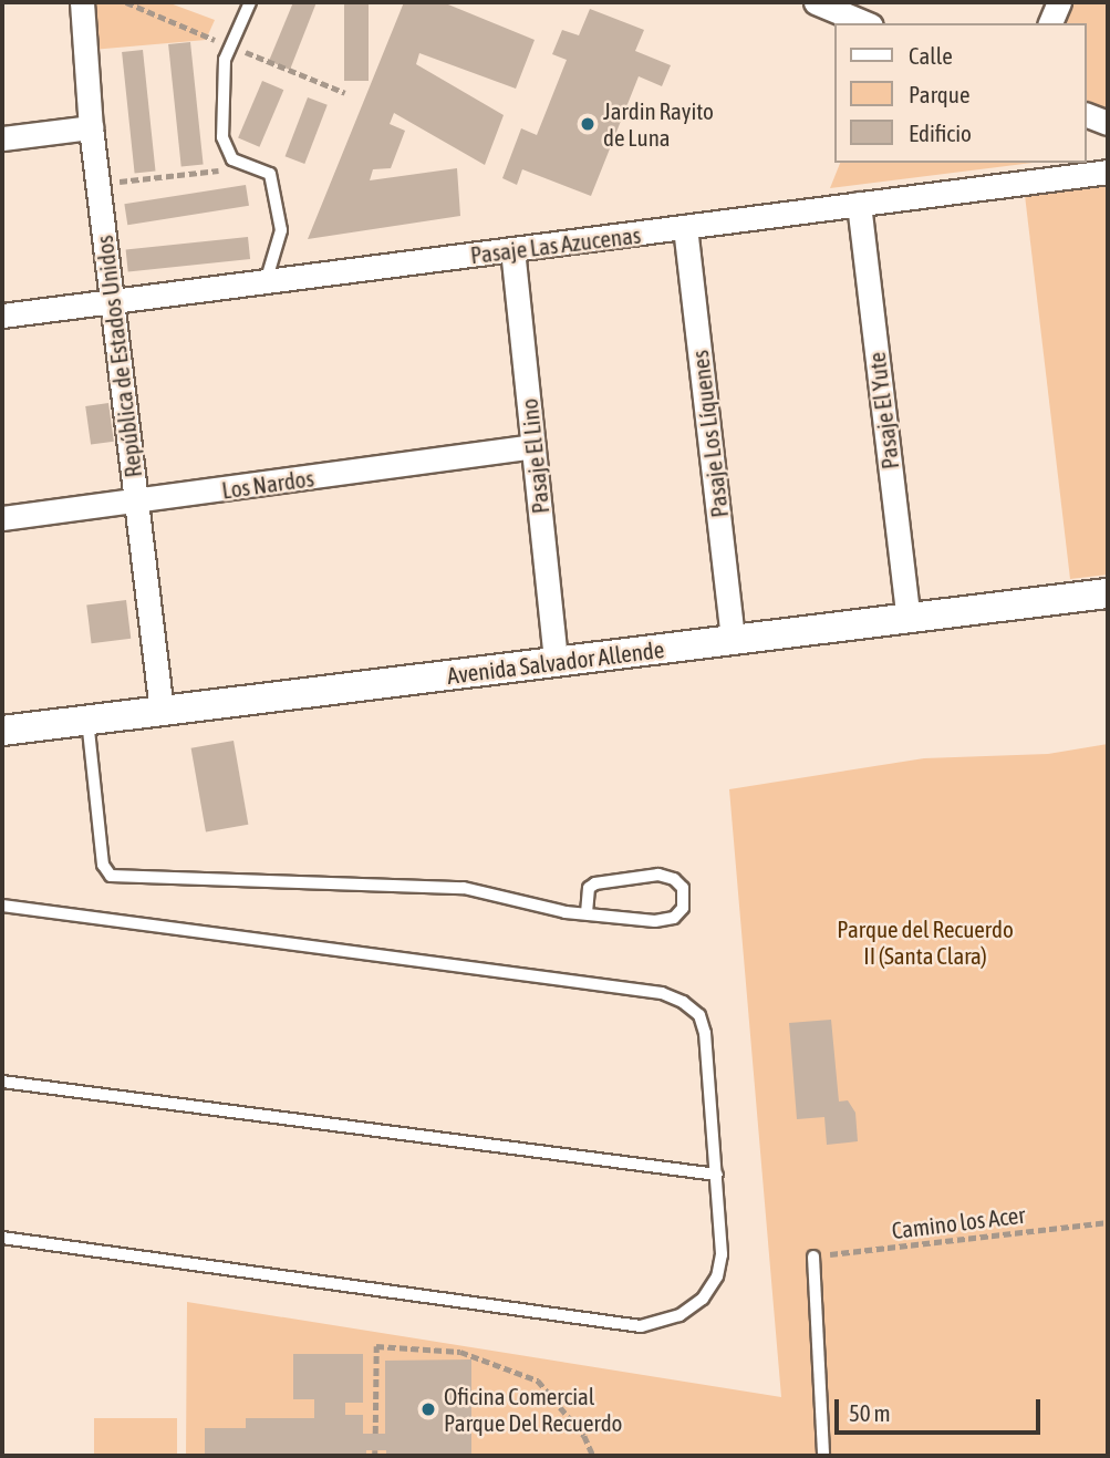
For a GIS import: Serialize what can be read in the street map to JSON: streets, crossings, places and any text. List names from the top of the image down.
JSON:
{
  "streets": {
    "street": [
      "Pasaje Las Azucenas",
      "República de Estados Unidos",
      "Pasaje El Yute",
      "Pasaje Los Líquenes",
      "Pasaje El Lino",
      "Los Nardos",
      "Avenida Salvador Allende"
    ],
    "path": ["Camino los Acer"]
  },
  "crossings": [
    ["Pasaje Las Azucenas", "República de Estados Unidos"],
    ["Pasaje Las Azucenas", "Pasaje El Yute"],
    ["Pasaje Las Azucenas", "Pasaje Los Líquenes"],
    ["Pasaje Las Azucenas", "Pasaje El Lino"],
    ["República de Estados Unidos", "Los Nardos"],
    ["República de Estados Unidos", "Avenida Salvador Allende"],
    ["Pasaje El Yute", "Avenida Salvador Allende"],
    ["Pasaje Los Líquenes", "Avenida Salvador Allende"],
    ["Pasaje El Lino", "Los Nardos"],
    ["Pasaje El Lino", "Avenida Salvador Allende"]
  ],
  "parks": ["Parque del Recuerdo II (Santa Clara)"],
  "places": ["Jardin Rayito de Luna", "Oficina Comercial Parque Del Recuerdo"],
  "legend": ["Calle", "Parque", "Edificio"],
  "scale_bar": "50 m"
}
